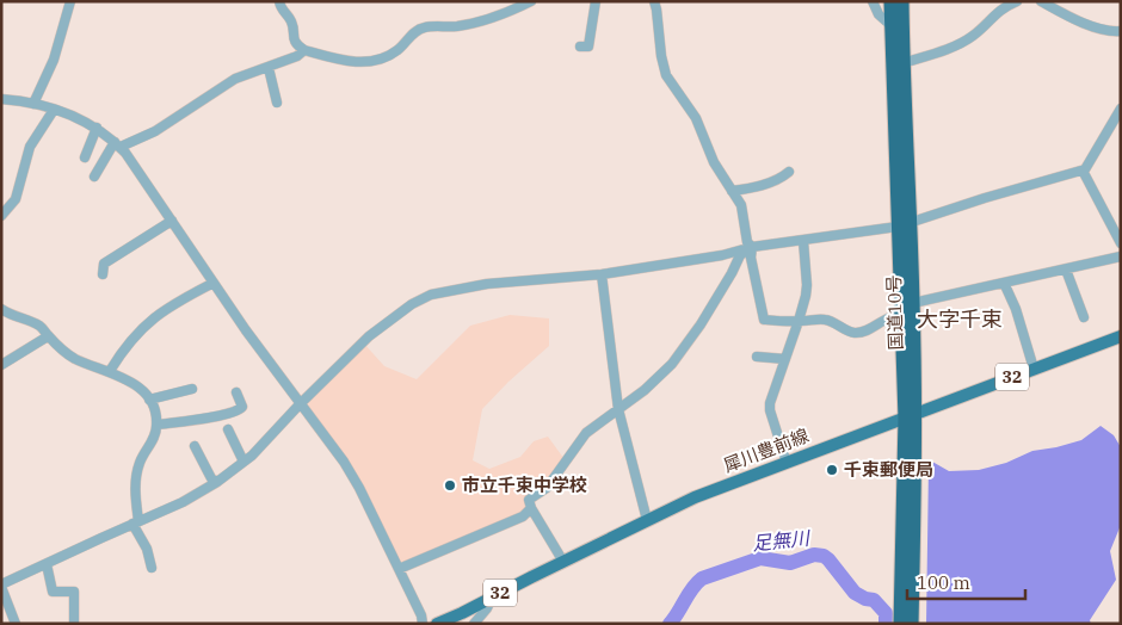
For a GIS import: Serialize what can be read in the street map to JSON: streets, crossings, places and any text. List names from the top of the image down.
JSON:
{
  "streets": {
    "highway": ["国道10号"],
    "main road": ["32", "犀川豊前線"]
  },
  "crossings": [
    ["国道10号", "犀川豊前線"]
  ],
  "districts": ["大字千束"],
  "water": ["足無川"],
  "places": ["千束郵便局", "市立千束中学校"],
  "scale_bar": "100 m"
}
